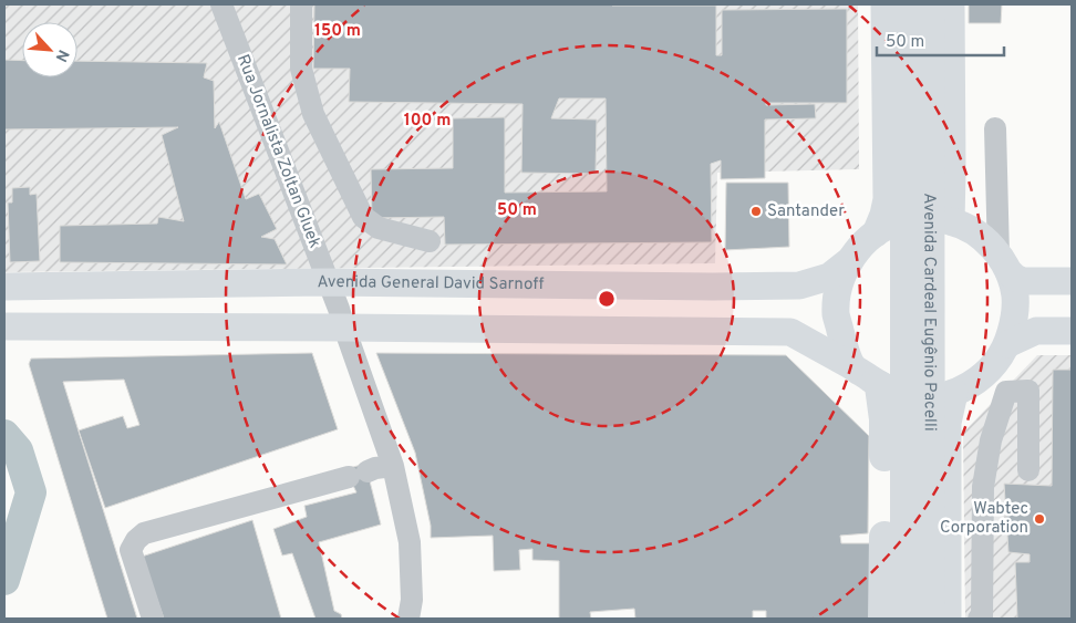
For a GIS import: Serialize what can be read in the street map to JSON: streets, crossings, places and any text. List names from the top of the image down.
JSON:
{
  "streets": {
    "highway": ["Avenida Cardeal Eugênio Pacelli"],
    "main road": ["Avenida General David Sarnoff"],
    "street": ["Rua Jornalista Zoltan Gluek"]
  },
  "crossings": [
    ["Rua Jornalista Zoltan Gluek", "Avenida General David Sarnoff"],
    ["Avenida General David Sarnoff", "Avenida Cardeal Eugênio Pacelli"]
  ],
  "places": ["Santander", "Wabtec Corporation"],
  "scale_bar": "50 m",
  "north": "bottom right",
  "rings": ["150 m", "100 m", "50 m"]
}
